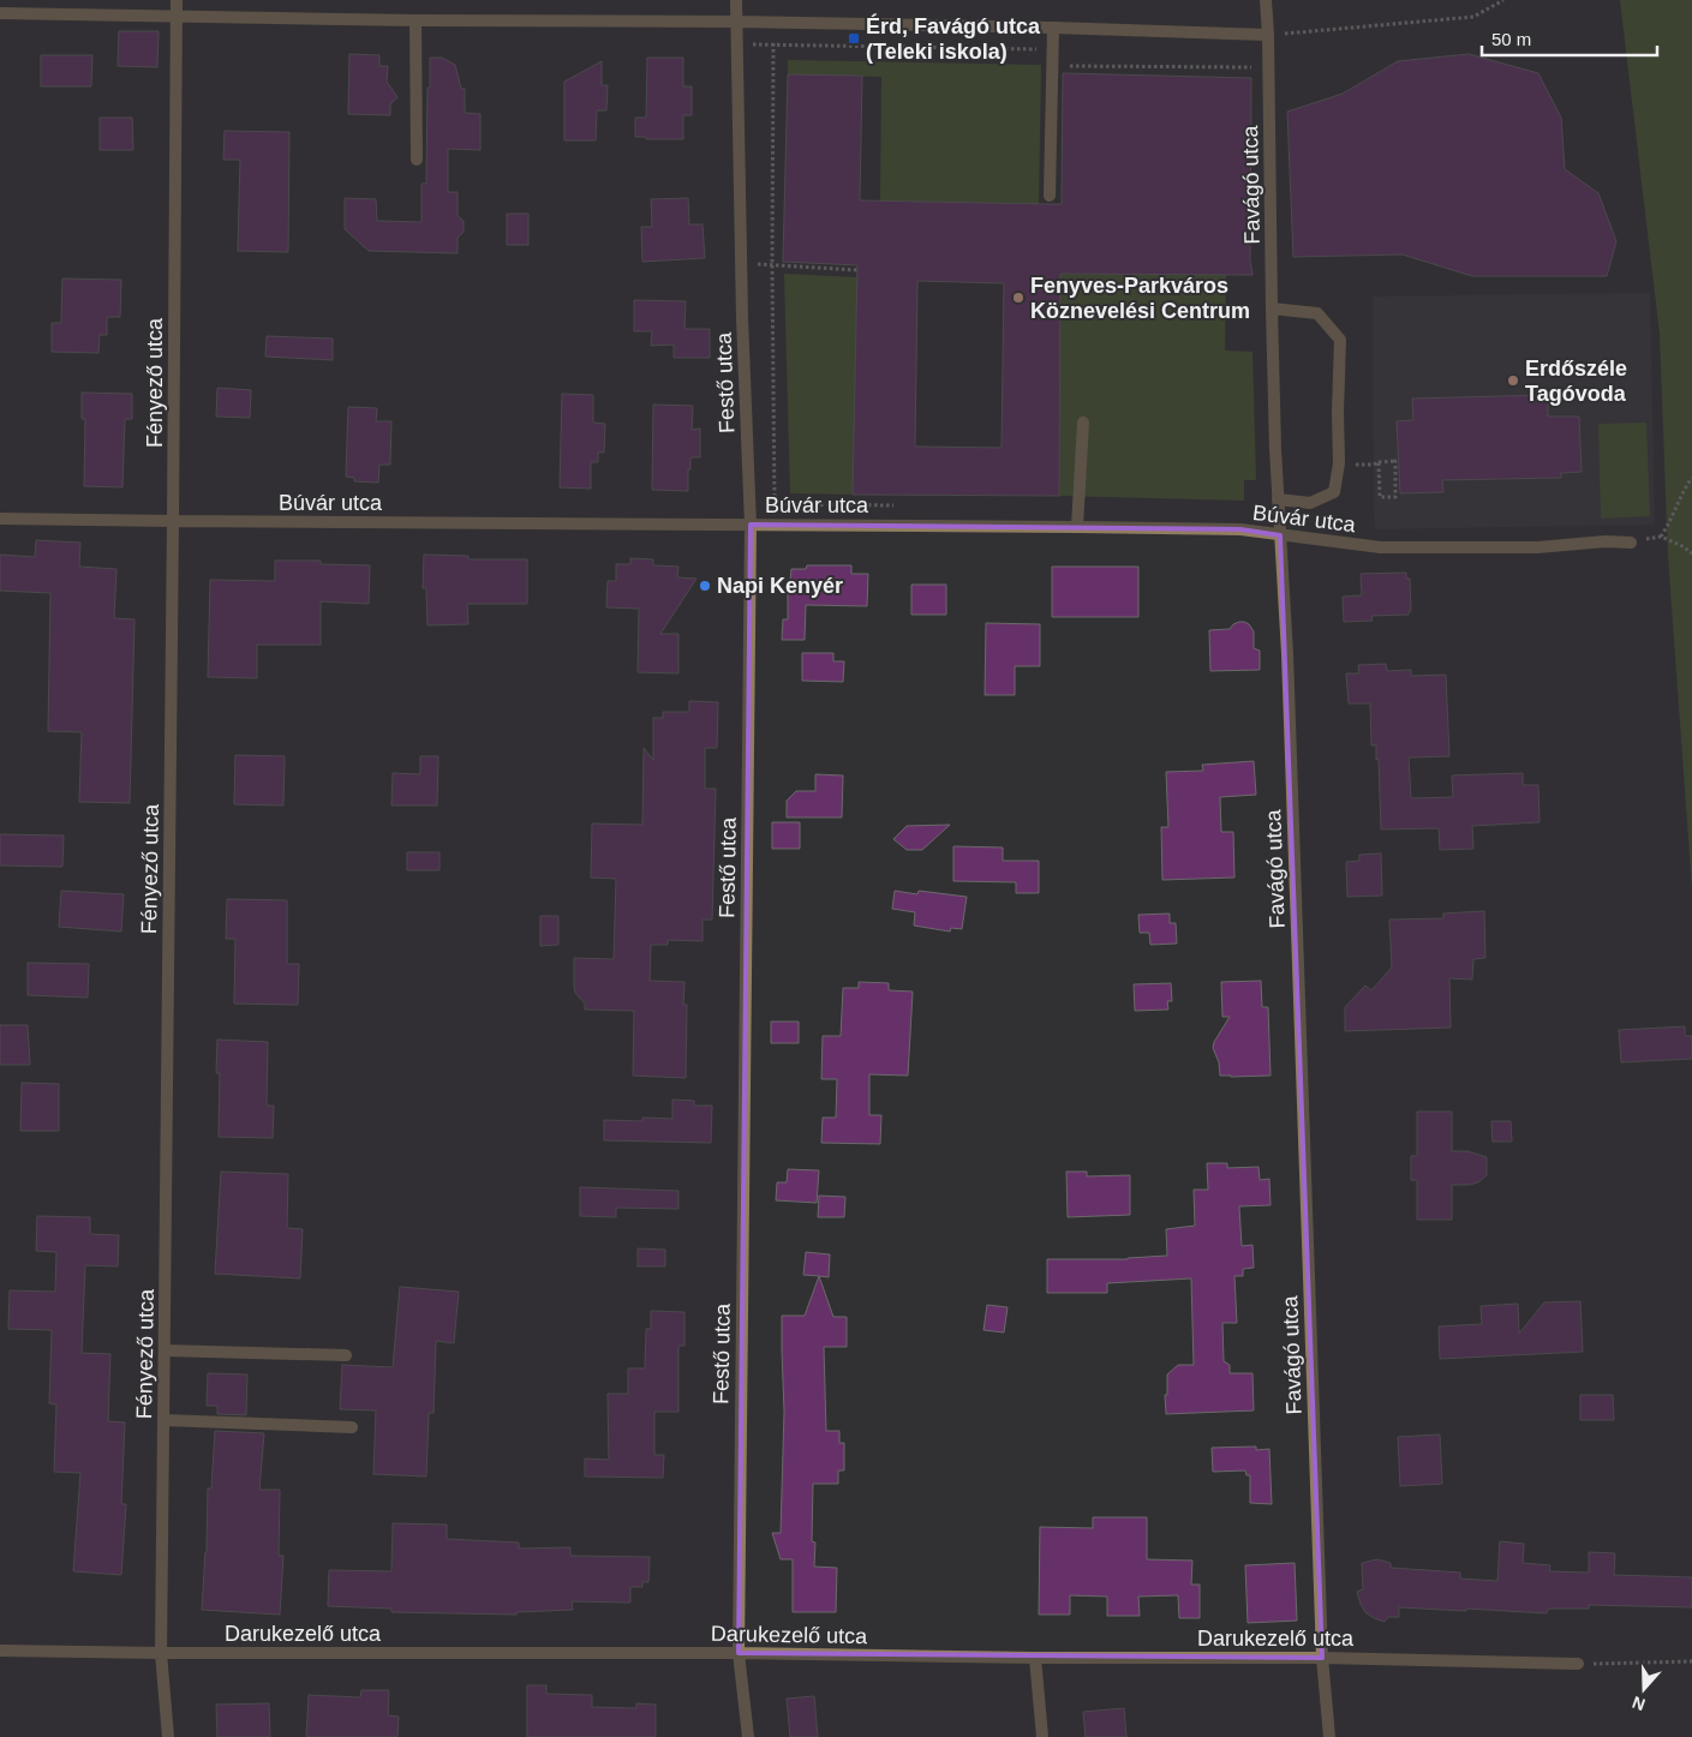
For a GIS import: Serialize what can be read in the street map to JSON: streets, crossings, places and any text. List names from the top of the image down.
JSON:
{
  "streets": {
    "street": [
      "Favágó utca",
      "Fényező utca",
      "Festő utca",
      "Búvár utca",
      "Darukezelő utca"
    ]
  },
  "crossings": [
    ["Favágó utca", "Búvár utca"],
    ["Favágó utca", "Darukezelő utca"],
    ["Fényező utca", "Búvár utca"],
    ["Fényező utca", "Darukezelő utca"],
    ["Festő utca", "Búvár utca"],
    ["Festő utca", "Darukezelő utca"]
  ],
  "places": {
    "transit": ["Érd, Favágó utca (Teleki iskola)"],
    "other": ["Fenyves-Parkváros Köznevelési Centrum", "Erdőszéle Tagóvoda", "Napi Kenyér"]
  },
  "scale_bar": "50 m",
  "north": "bottom"
}
